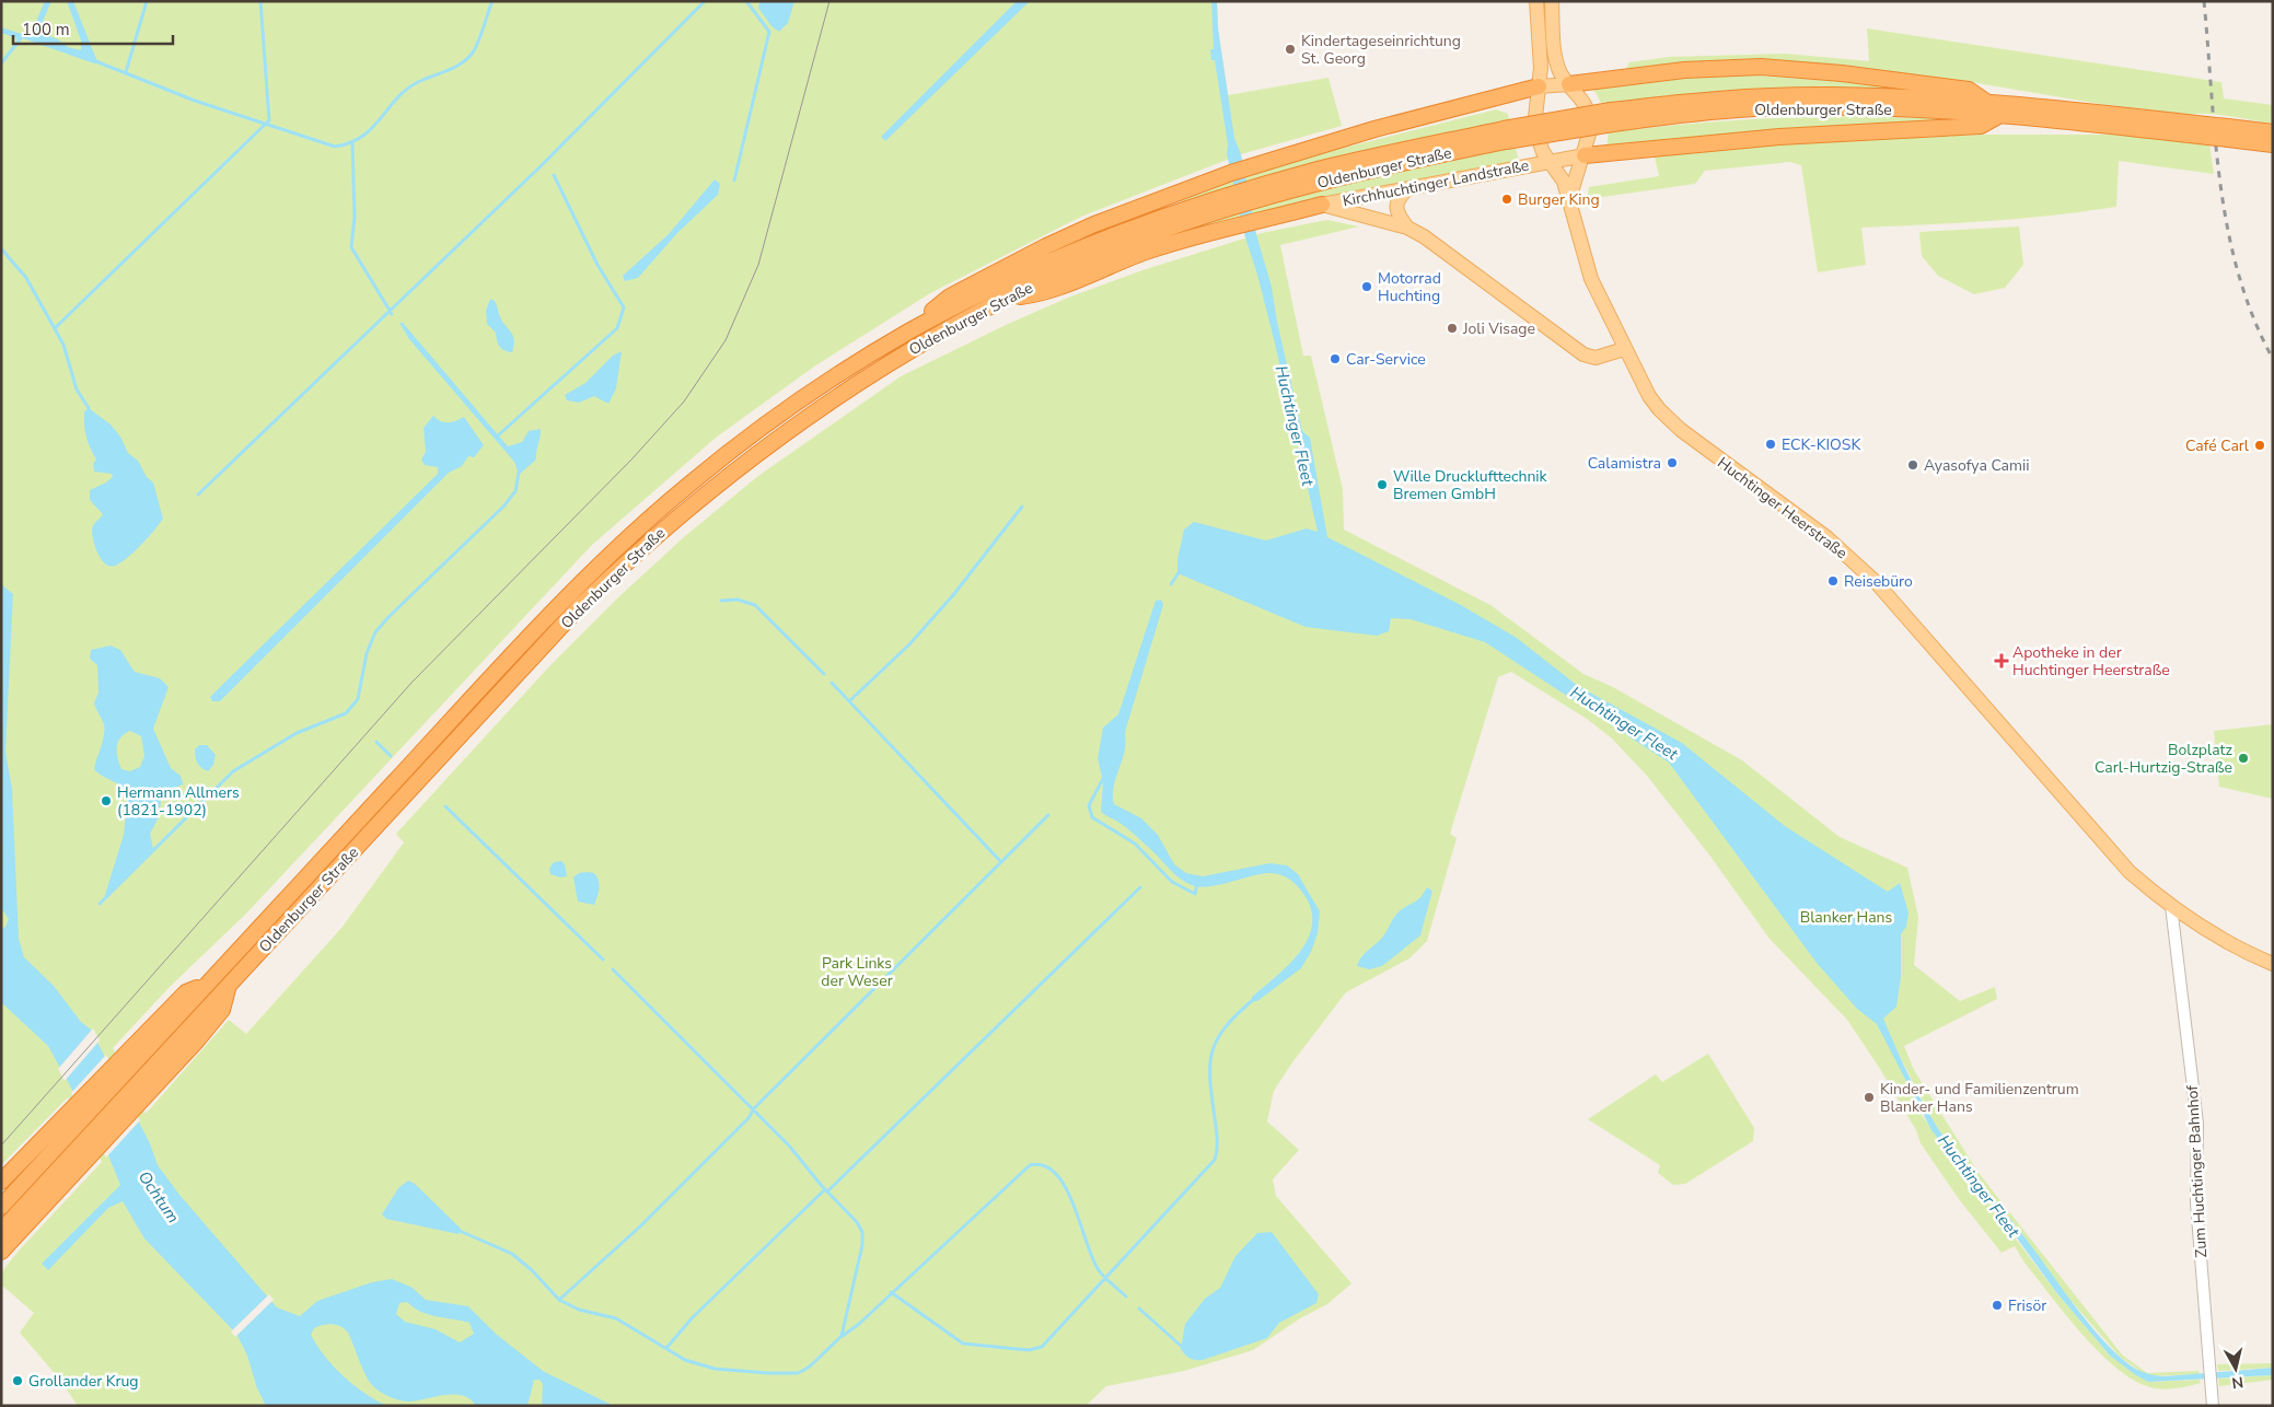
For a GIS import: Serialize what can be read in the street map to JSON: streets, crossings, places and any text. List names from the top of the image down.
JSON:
{
  "streets": {
    "highway": ["Oldenburger Straße"],
    "main road": ["Kirchhuchtinger Landstraße", "Huchtinger Heerstraße"],
    "street": ["Zum Huchtinger Bahnhof"]
  },
  "crossings": [
    ["Kirchhuchtinger Landstraße", "Huchtinger Heerstraße"],
    ["Huchtinger Heerstraße", "Zum Huchtinger Bahnhof"]
  ],
  "water": ["Huchtinger Fleet", "Ochtum"],
  "parks": ["Blanker Hans", "Park Links der Weser"],
  "places": {
    "other": [
      "Kindertageseinrichtung St. Georg",
      "Burger King",
      "Motorrad Huchting",
      "Joli Visage",
      "Car-Service",
      "ECK-KIOSK",
      "Café Carl",
      "Calamistra",
      "Ayasofya Camii",
      "Wille Drucklufttechnik Bremen GmbH",
      "Reisebüro",
      "Bolzplatz Carl-Hurtzig-Straße",
      "Hermann Allmers (1821-1902)",
      "Kinder- und Familienzentrum Blanker Hans",
      "Frisör",
      "Grollander Krug"
    ],
    "health": ["Apotheke in der Huchtinger Heerstraße"]
  },
  "scale_bar": "100 m",
  "north": "bottom"
}
